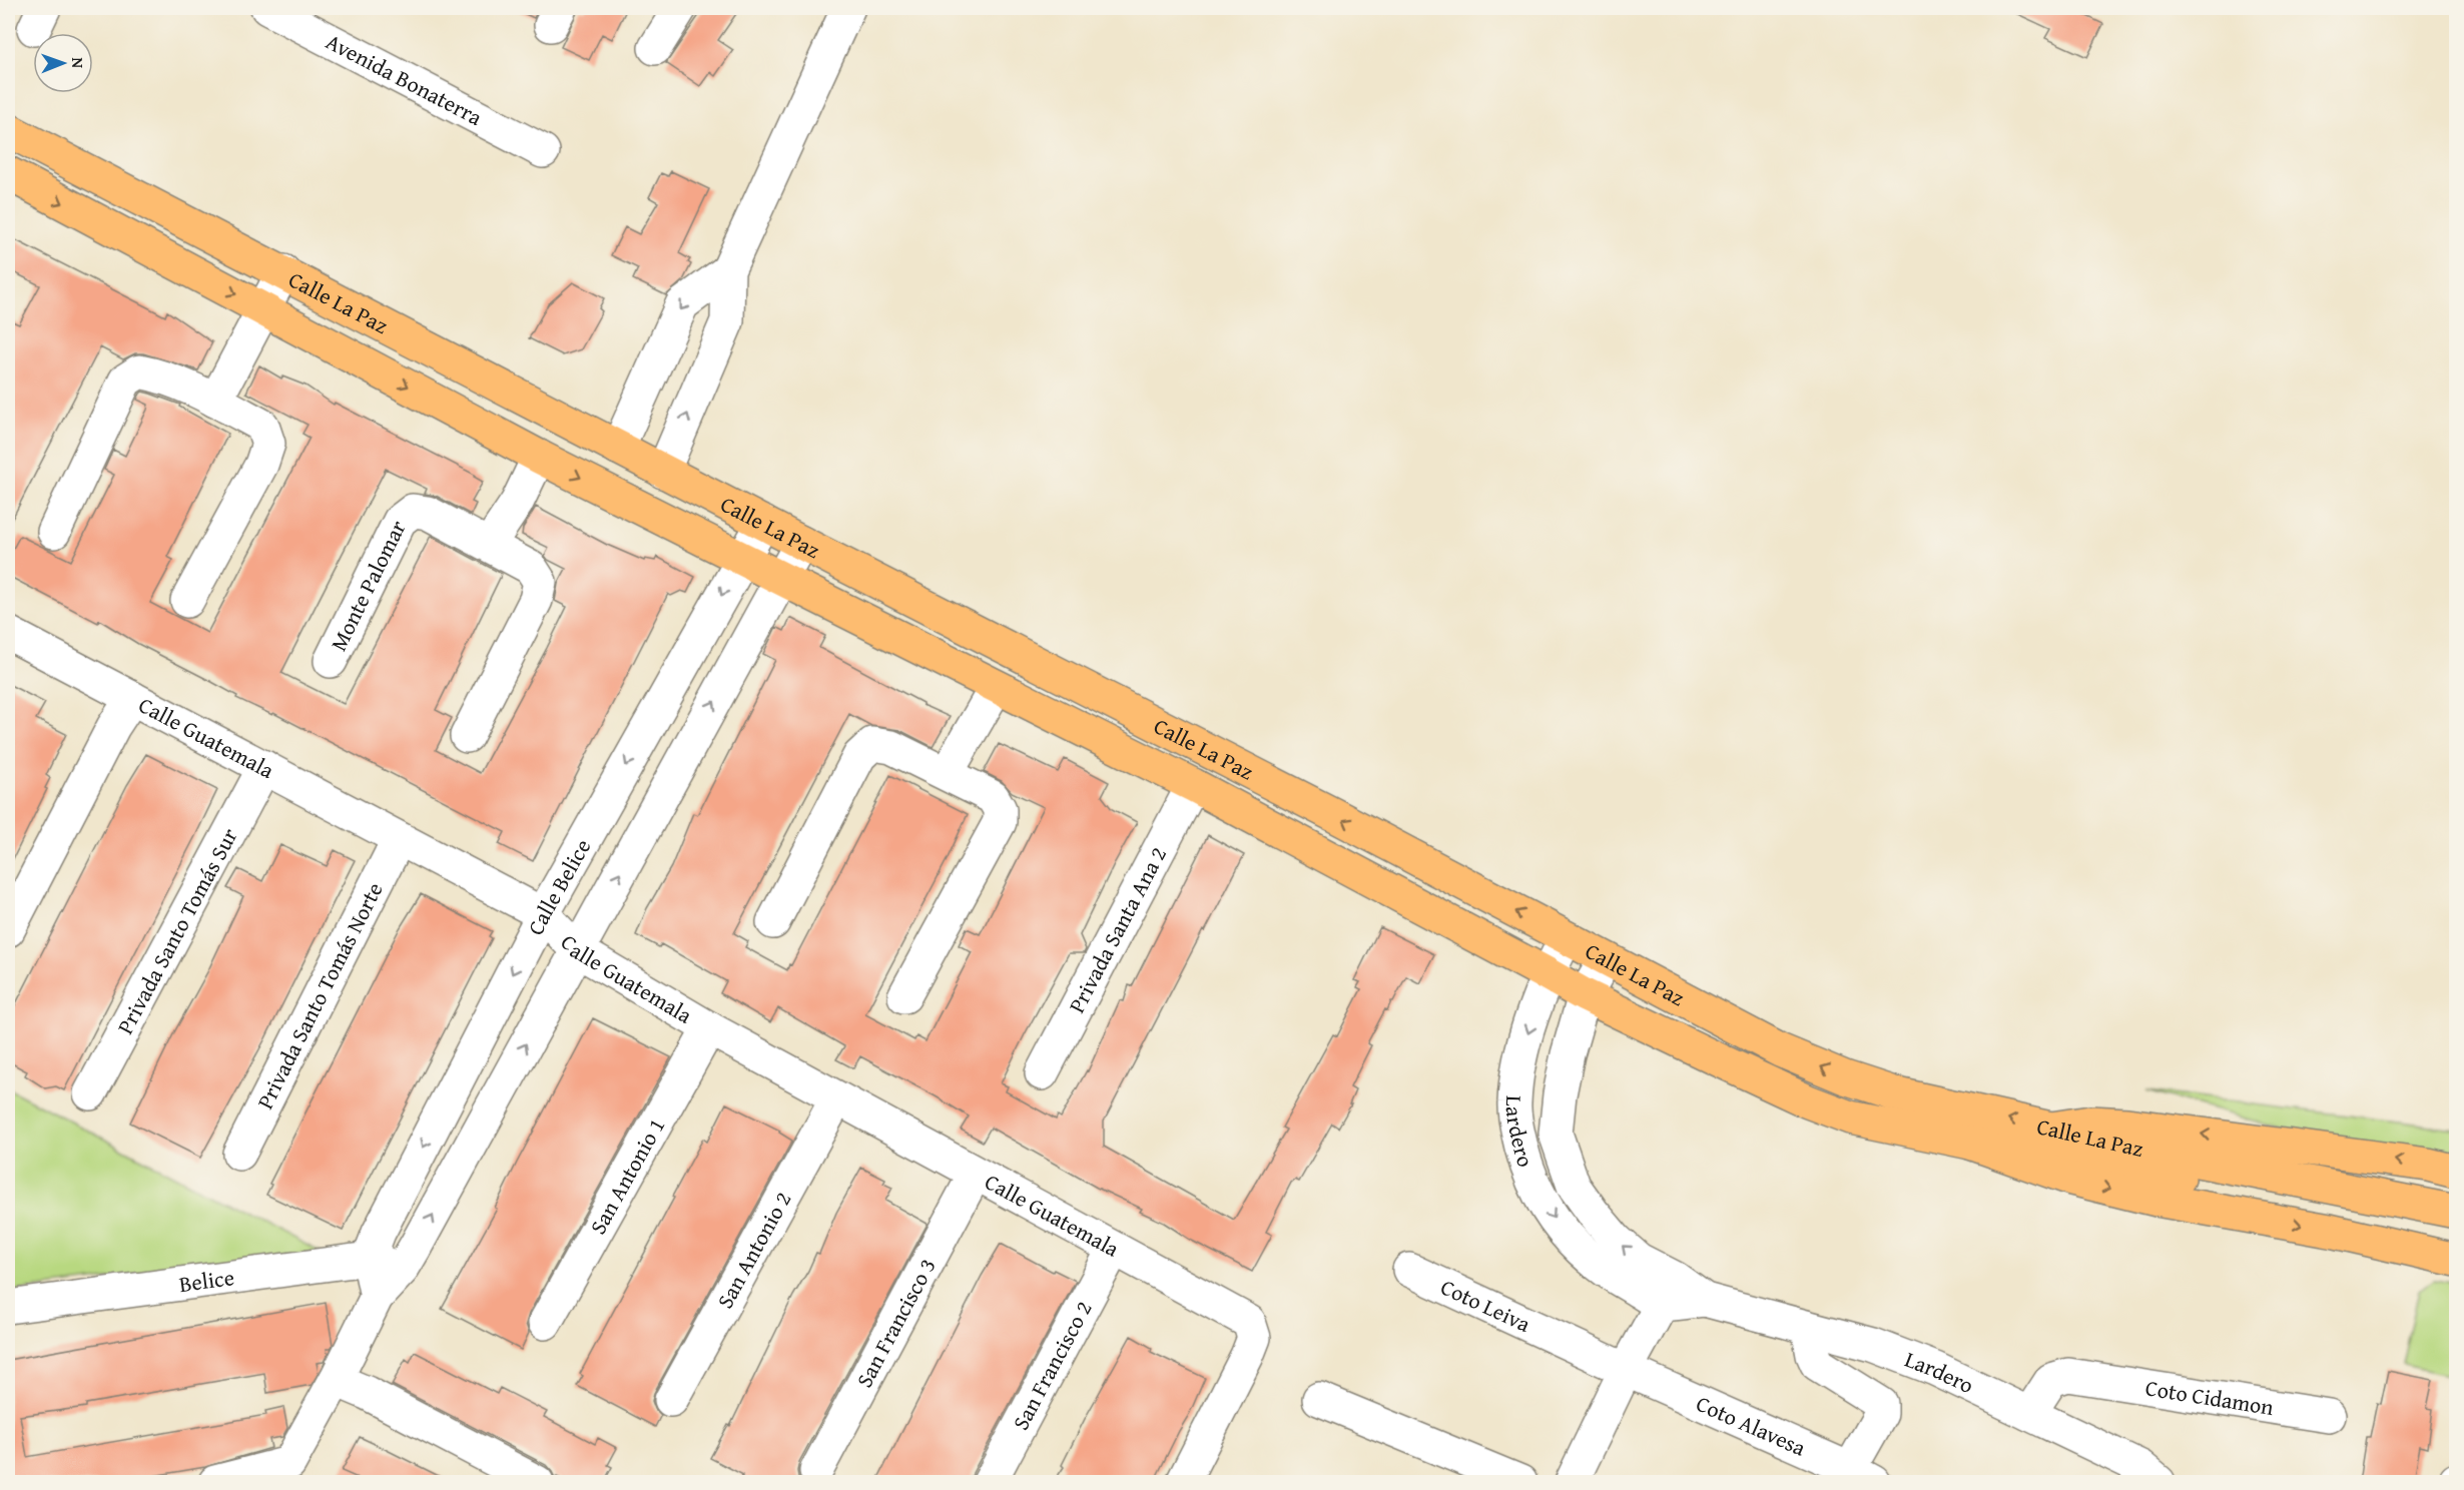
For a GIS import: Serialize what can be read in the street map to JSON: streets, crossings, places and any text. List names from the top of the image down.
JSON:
{
  "streets": {
    "main road": ["Calle La Paz"],
    "street": [
      "Avenida Bonaterra",
      "Monte Palomar",
      "Calle Guatemala",
      "Calle Belice",
      "Privada Santa Ana 2",
      "Privada Santo Tomás Sur",
      "Privada Santo Tomás Norte",
      "Lardero",
      "San Antonio 1",
      "San Antonio 2",
      "Belice",
      "Coto Leiva",
      "San Francisco 3",
      "San Francisco 2",
      "Coto Cidamon",
      "Coto Alavesa"
    ]
  },
  "crossings": [
    ["Calle La Paz", "Calle Belice"],
    ["Calle La Paz", "Privada Santa Ana 2"],
    ["Calle La Paz", "Lardero"],
    ["Calle Guatemala", "Calle Belice"],
    ["Calle Guatemala", "Privada Santo Tomás Sur"],
    ["Calle Guatemala", "Privada Santo Tomás Norte"],
    ["Calle Guatemala", "San Antonio 1"],
    ["Calle Guatemala", "San Antonio 2"],
    ["Calle Guatemala", "San Francisco 3"],
    ["Calle Guatemala", "San Francisco 2"],
    ["Calle Belice", "Belice"],
    ["Lardero", "Coto Cidamon"],
    ["Coto Leiva", "Coto Alavesa"]
  ],
  "north": "right"
}
